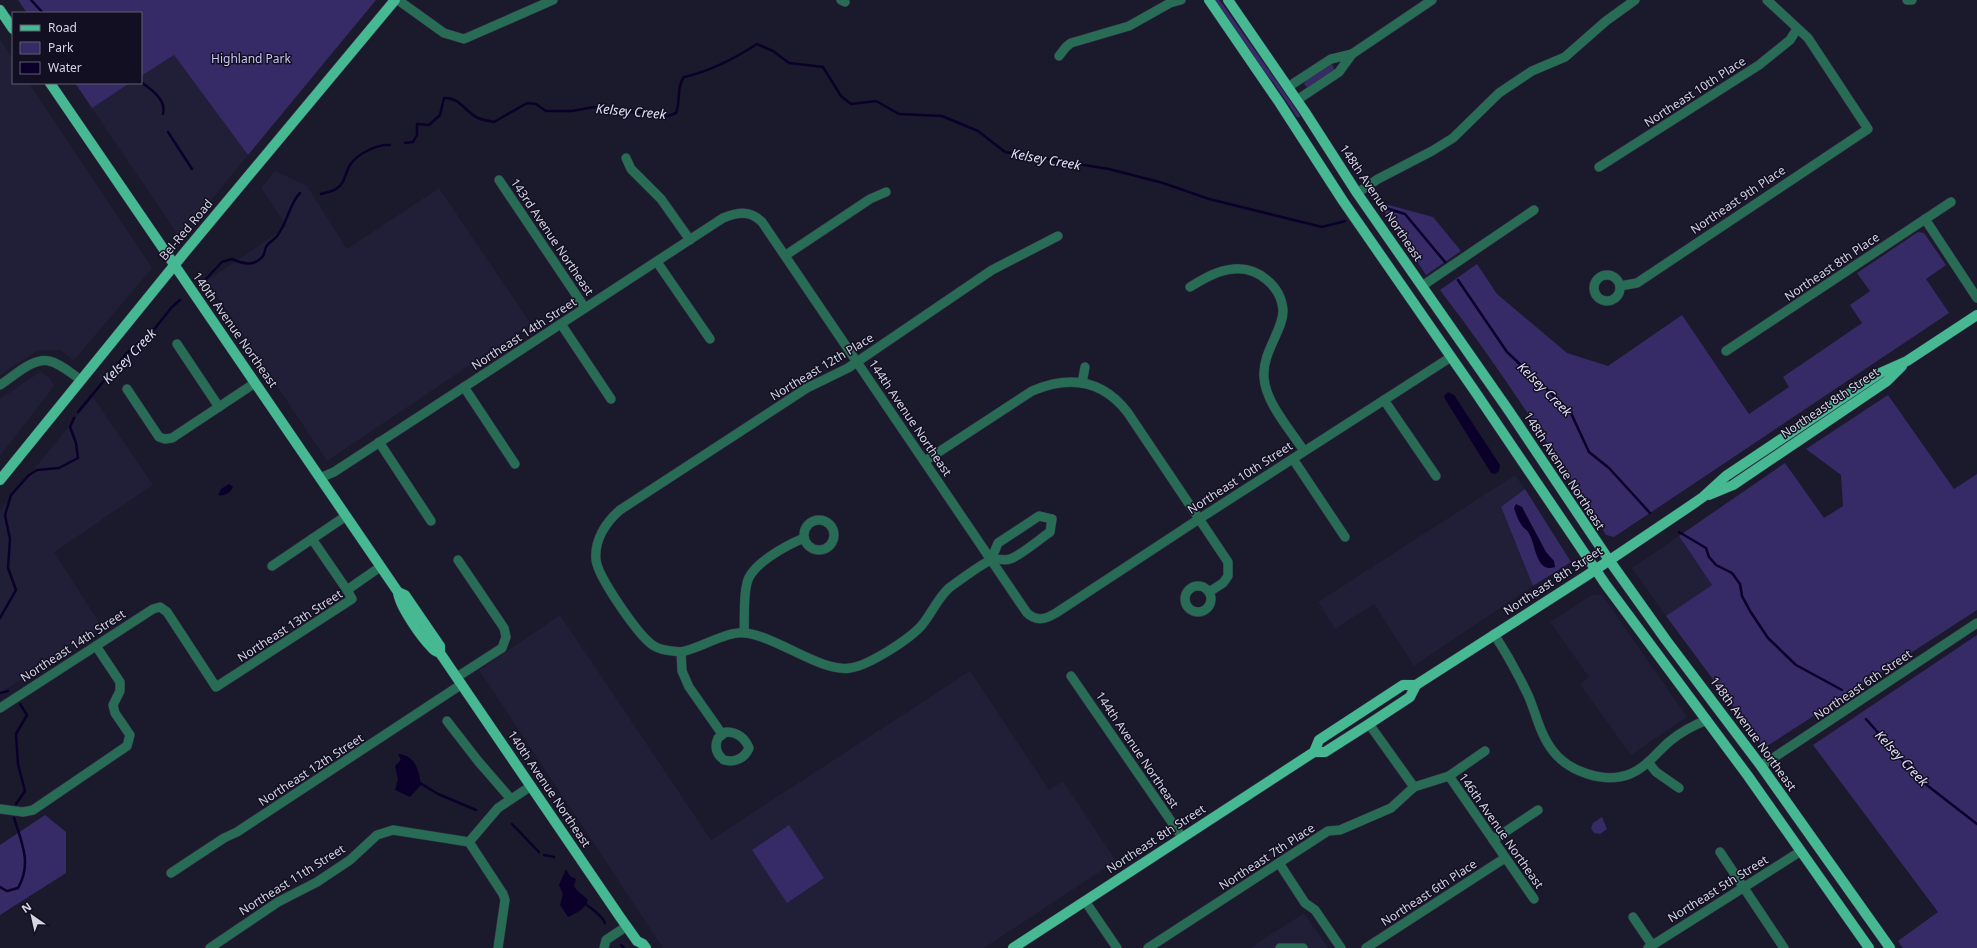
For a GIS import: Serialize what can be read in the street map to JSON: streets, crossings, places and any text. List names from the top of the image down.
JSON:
{
  "streets": {
    "main road": [
      "148th Avenue Northeast",
      "Bel-Red Road",
      "140th Avenue Northeast",
      "Northeast 8th Street"
    ],
    "street": [
      "Northeast 10th Place",
      "Northeast 9th Place",
      "143rd Avenue Northeast",
      "Northeast 8th Place",
      "Northeast 14th Street",
      "Northeast 12th Place",
      "144th Avenue Northeast",
      "Northeast 10th Street",
      "Northeast 13th Street",
      "Northeast 6th Street",
      "Northeast 12th Street",
      "146th Avenue Northeast",
      "Northeast 7th Place",
      "Northeast 11th Street",
      "Northeast 5th Street",
      "Northeast 6th Place"
    ]
  },
  "crossings": [
    ["Northeast 10th Place", "Northeast 9th Place"],
    ["148th Avenue Northeast", "Northeast 8th Street"],
    ["148th Avenue Northeast", "Northeast 6th Street"],
    ["Bel-Red Road", "140th Avenue Northeast"],
    ["143rd Avenue Northeast", "Northeast 14th Street"],
    ["140th Avenue Northeast", "Northeast 14th Street"],
    ["140th Avenue Northeast", "Northeast 13th Street"],
    ["140th Avenue Northeast", "Northeast 12th Street"],
    ["Northeast 14th Street", "144th Avenue Northeast"],
    ["Northeast 14th Street", "Northeast 13th Street"],
    ["Northeast 12th Place", "144th Avenue Northeast"],
    ["Northeast 8th Street", "144th Avenue Northeast"],
    ["144th Avenue Northeast", "Northeast 10th Street"],
    ["146th Avenue Northeast", "Northeast 7th Place"],
    ["146th Avenue Northeast", "Northeast 6th Place"]
  ],
  "water": ["Kelsey Creek"],
  "parks": ["Highland Park"],
  "legend": ["Road", "Park", "Water"],
  "north": "top left"
}
